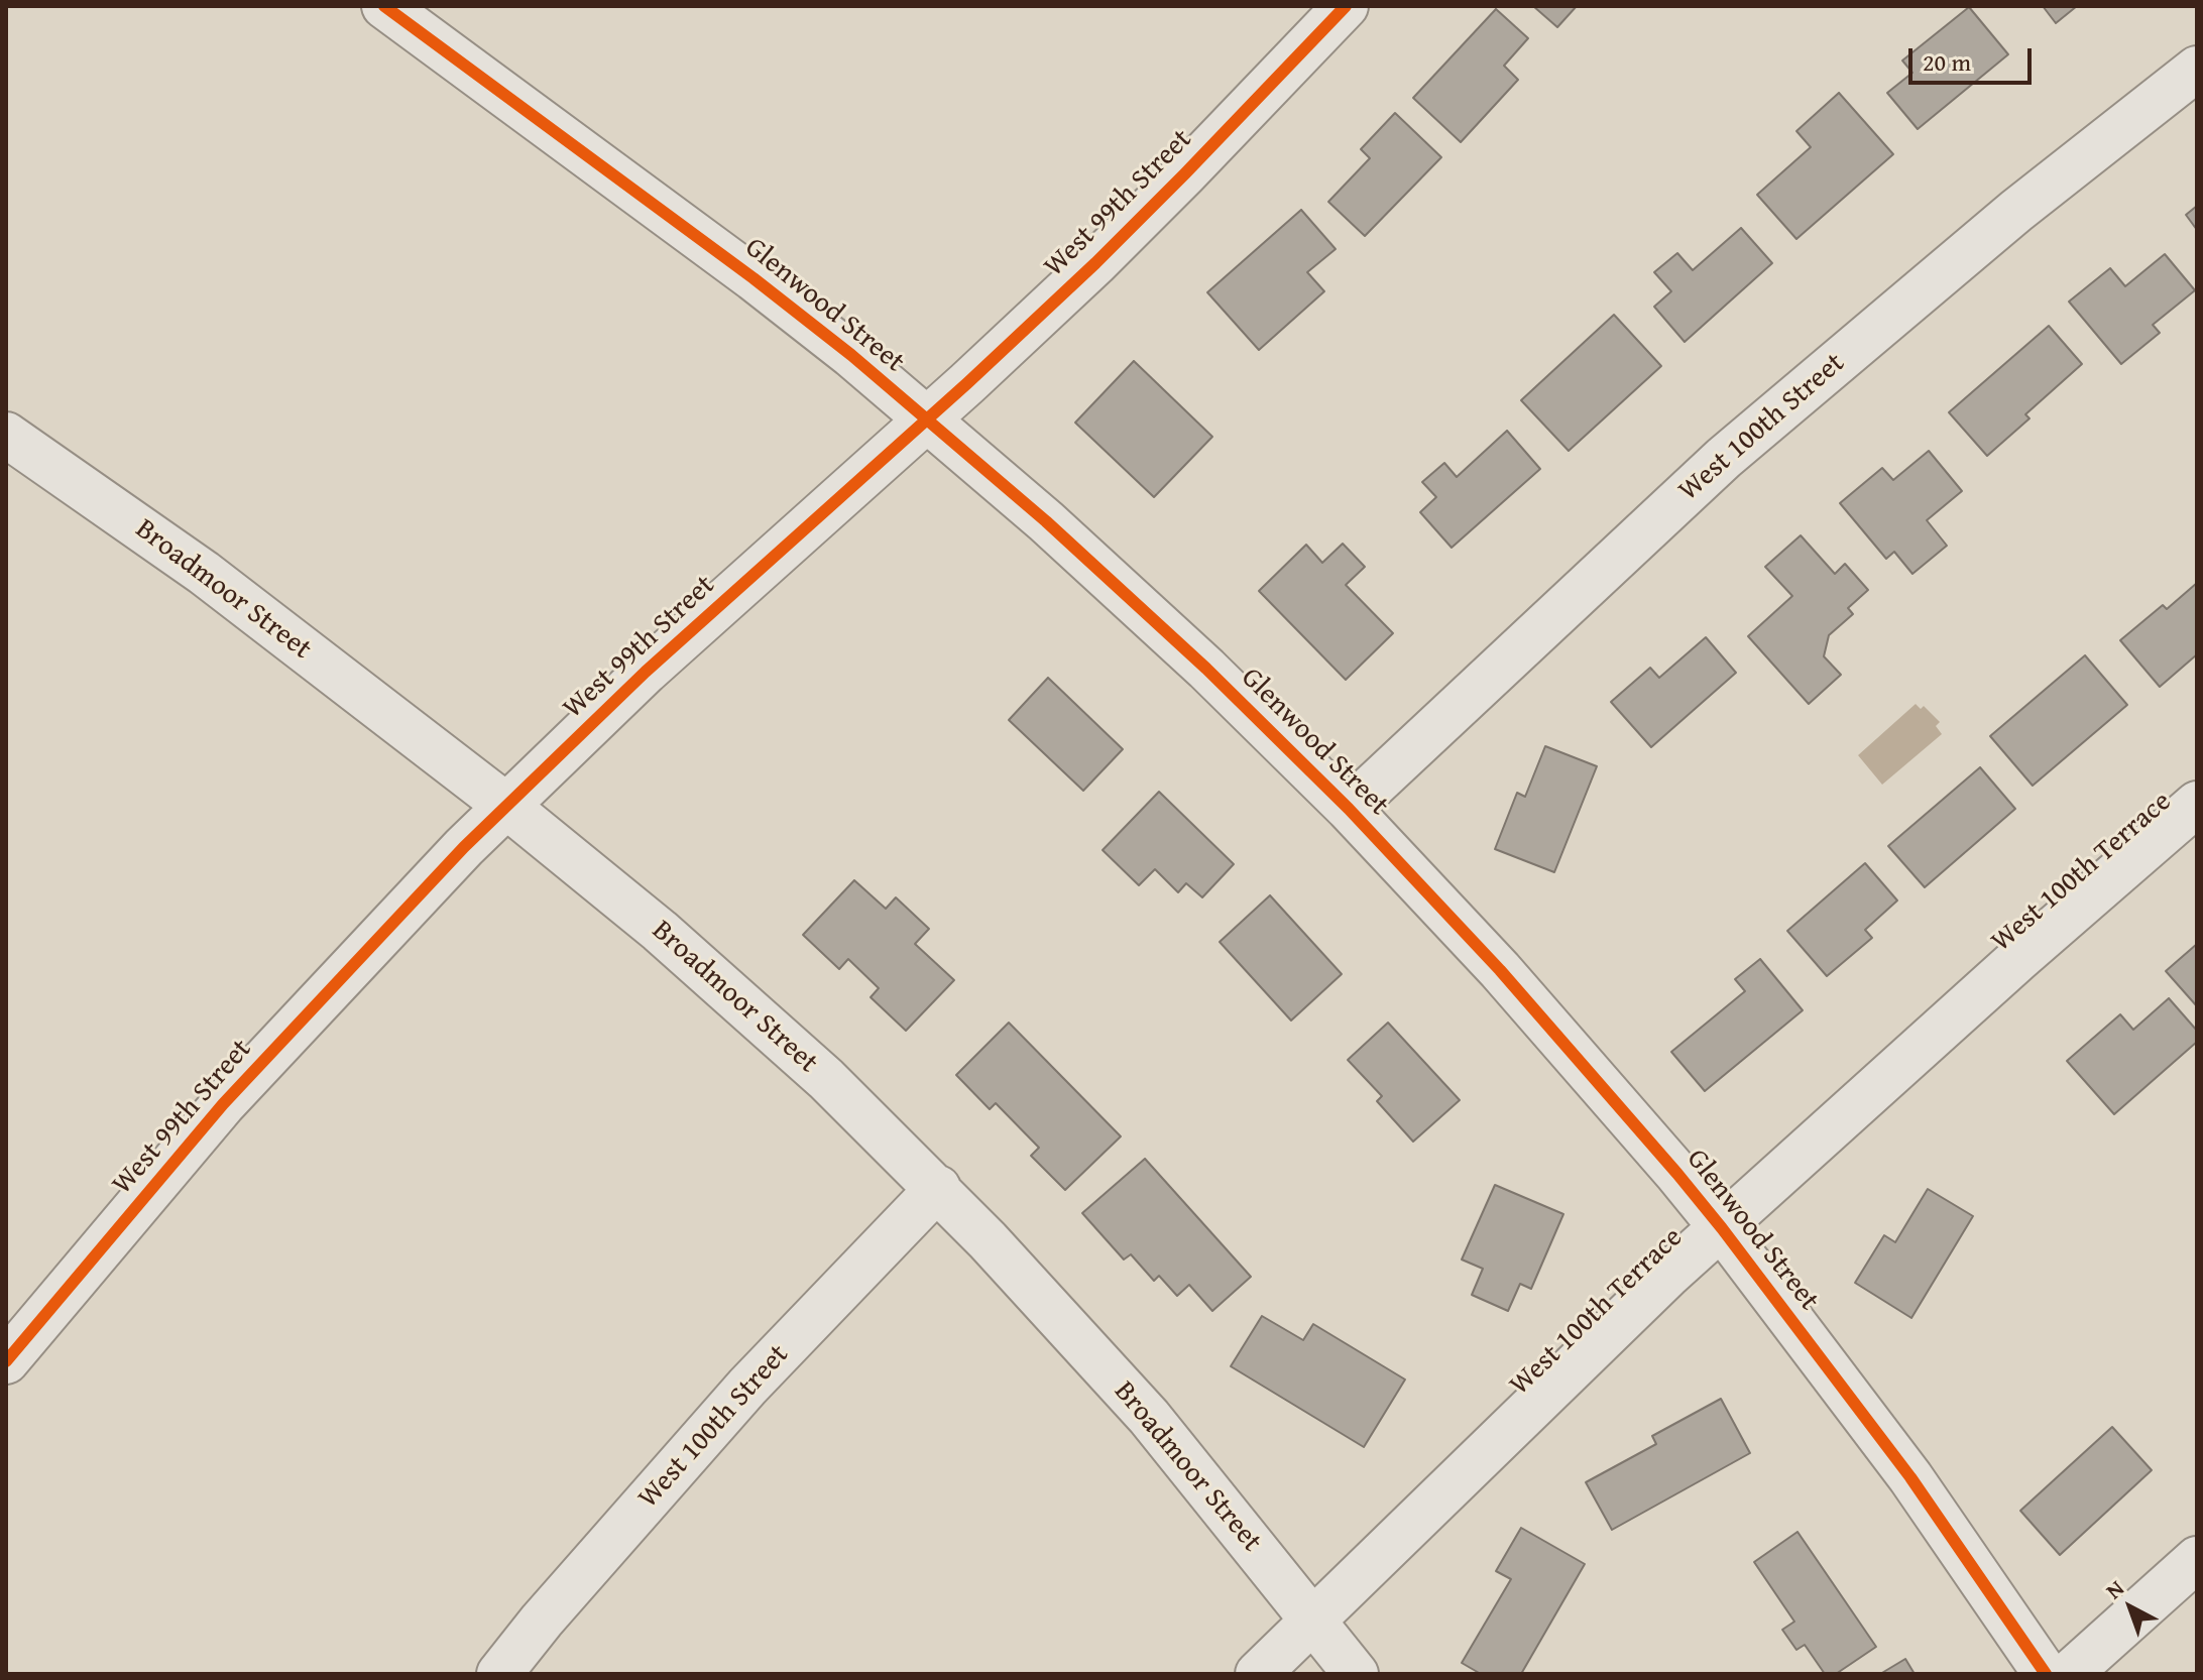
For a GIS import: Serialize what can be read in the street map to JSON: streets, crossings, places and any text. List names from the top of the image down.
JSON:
{
  "streets": {
    "street": [
      "West 99th Street",
      "Glenwood Street",
      "West 100th Street",
      "Broadmoor Street",
      "West 100th Terrace"
    ]
  },
  "crossings": [
    ["West 99th Street", "Glenwood Street"],
    ["West 99th Street", "Broadmoor Street"],
    ["Glenwood Street", "West 100th Street"],
    ["Glenwood Street", "West 100th Terrace"],
    ["West 100th Street", "Broadmoor Street"],
    ["Broadmoor Street", "West 100th Terrace"]
  ],
  "scale_bar": "20 m",
  "north": "top left"
}
